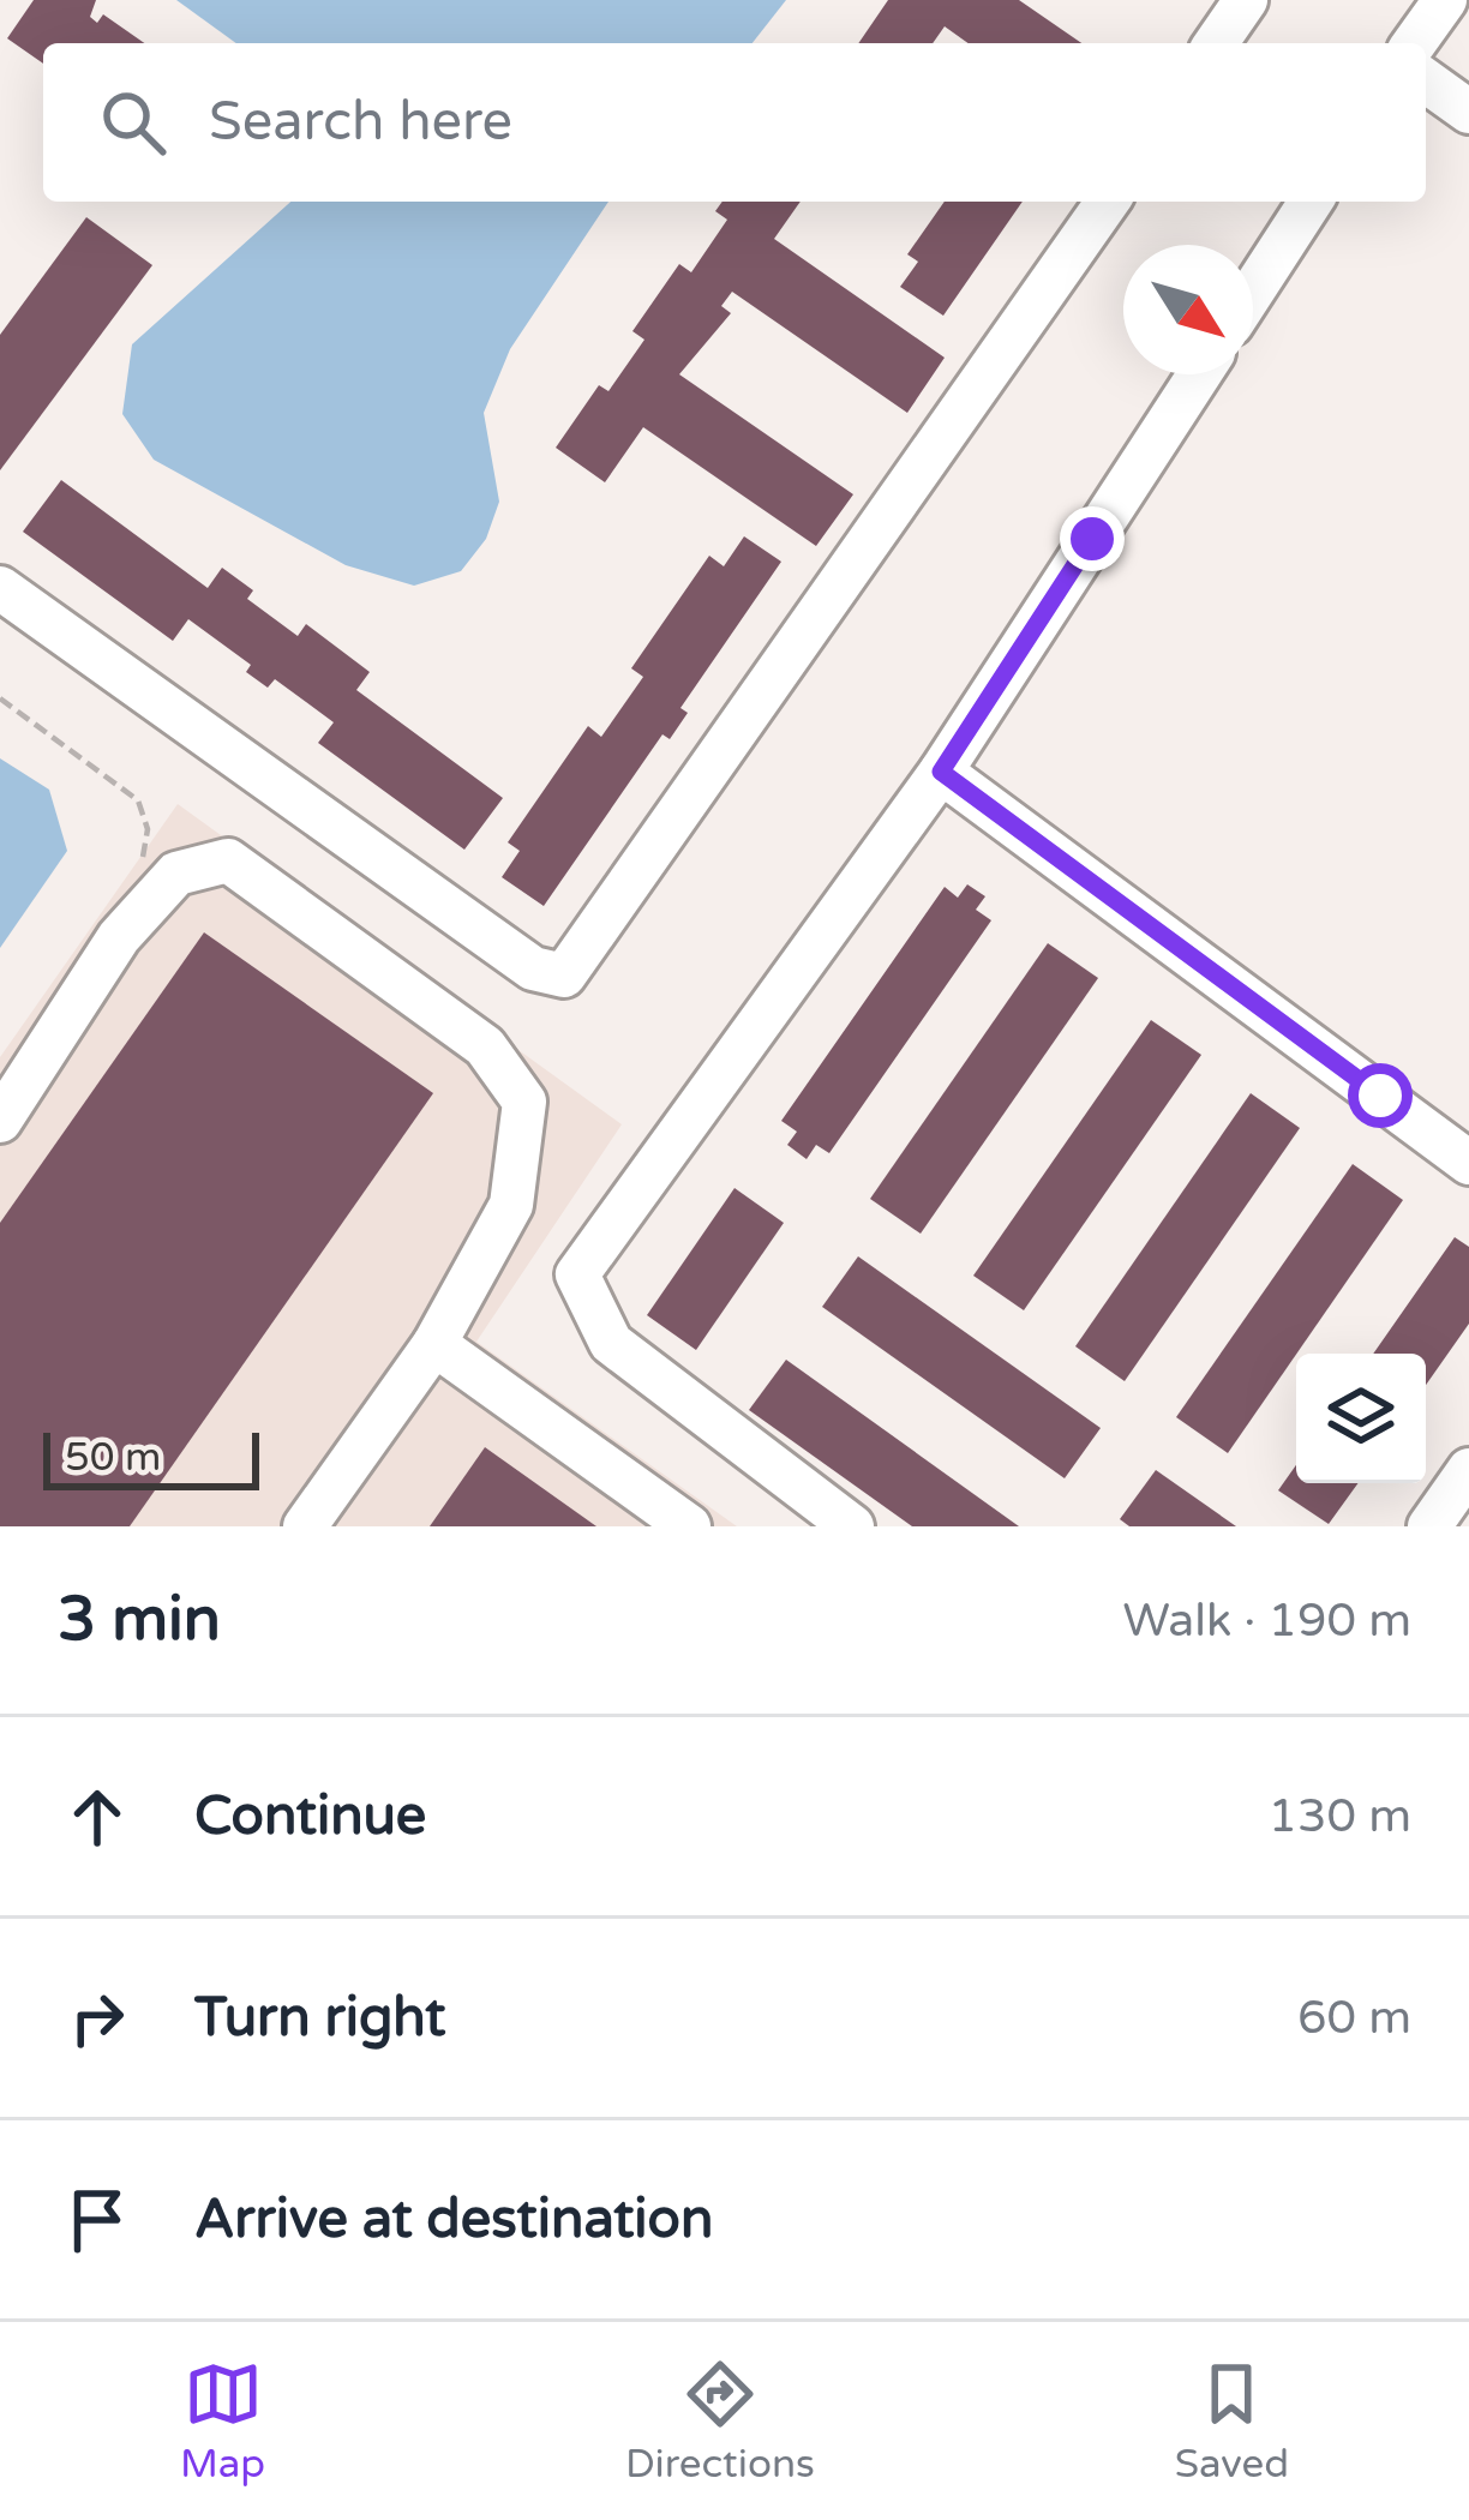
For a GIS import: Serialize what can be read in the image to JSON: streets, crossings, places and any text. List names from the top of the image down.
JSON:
{
  "scale_bar": "50 m",
  "north": "bottom right",
  "page": {
    "search": "Search here",
    "scale": "50 m",
    "heading": ["3 min", "Walk · 190 m"],
    "list": [
      ["Continue", "130 m"],
      ["Turn right", "60 m"],
      "Arrive at destination"
    ],
    "nav": ["Map", "Directions", "Saved"]
  }
}
